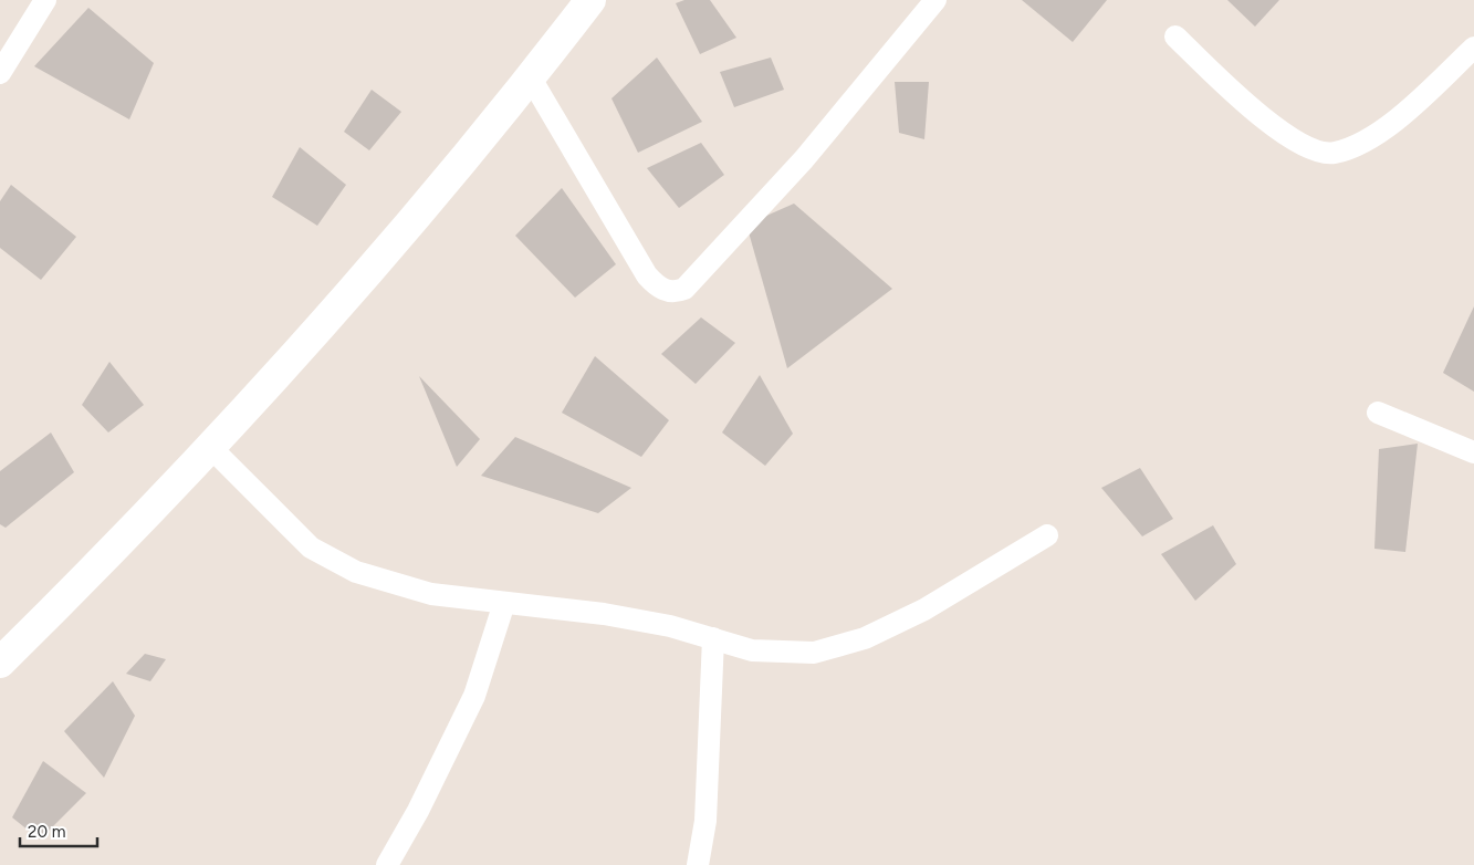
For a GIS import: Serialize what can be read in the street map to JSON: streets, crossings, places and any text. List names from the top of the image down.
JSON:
{
  "scale_bar": "20 m"
}
